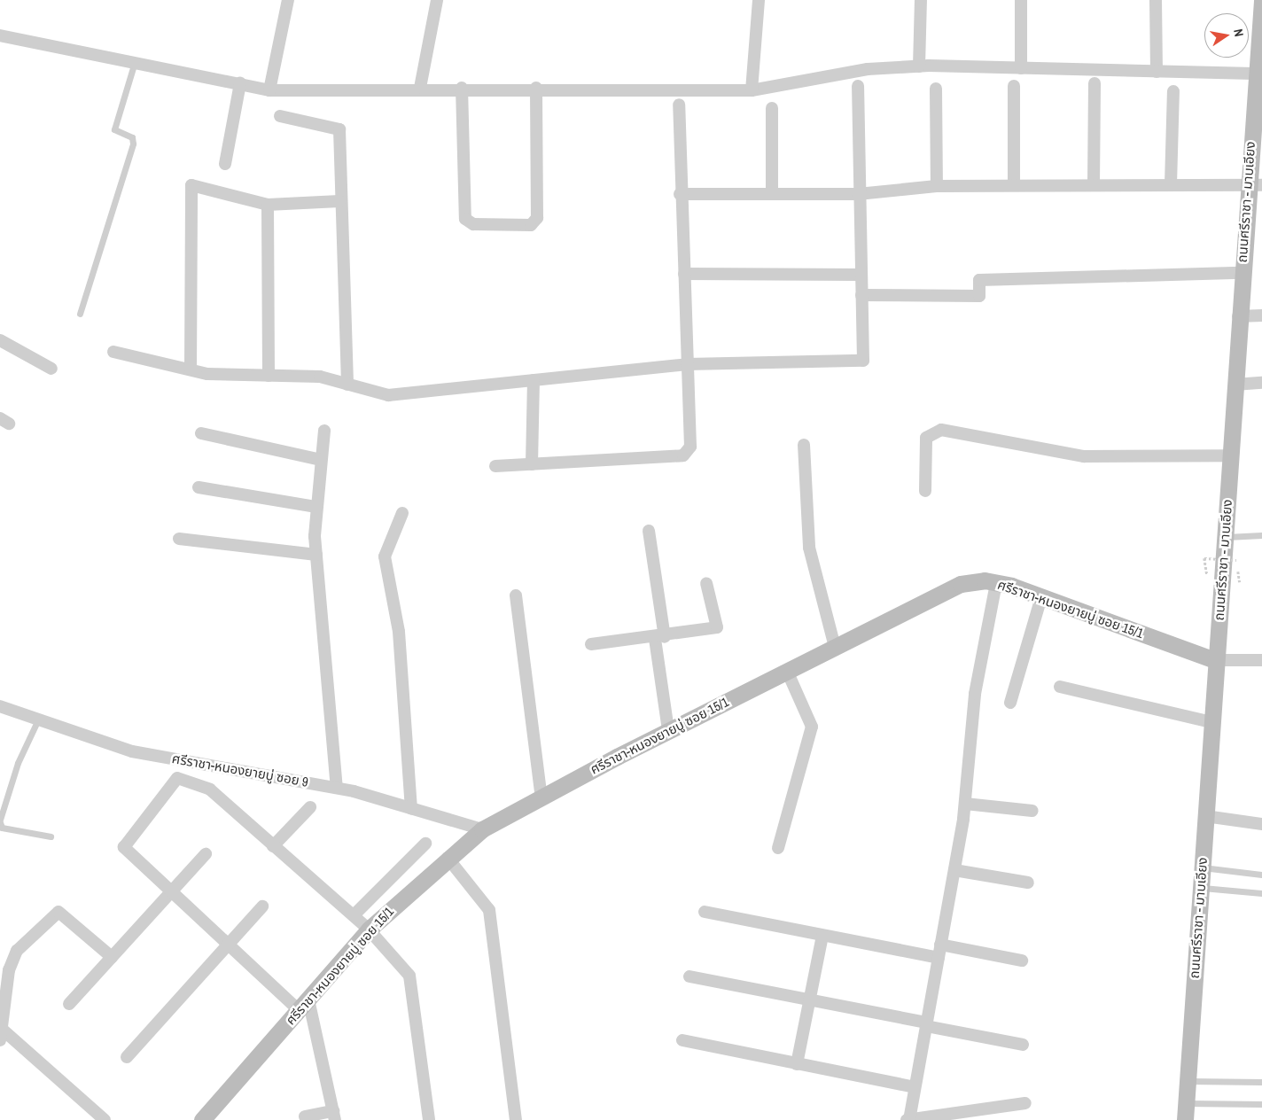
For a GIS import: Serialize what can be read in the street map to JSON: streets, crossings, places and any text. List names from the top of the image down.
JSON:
{
  "streets": {
    "street": ["ถนนศรีราชา - มาบเอียง", "ศรีราชา-หนองยายบู่ ซอย 15/1", "ศรีราชา-หนองยายบู่ ซอย 9"]
  },
  "crossings": [
    ["ถนนศรีราชา - มาบเอียง", "ศรีราชา-หนองยายบู่ ซอย 15/1"],
    ["ศรีราชา-หนองยายบู่ ซอย 15/1", "ศรีราชา-หนองยายบู่ ซอย 9"]
  ],
  "north": "right"
}
